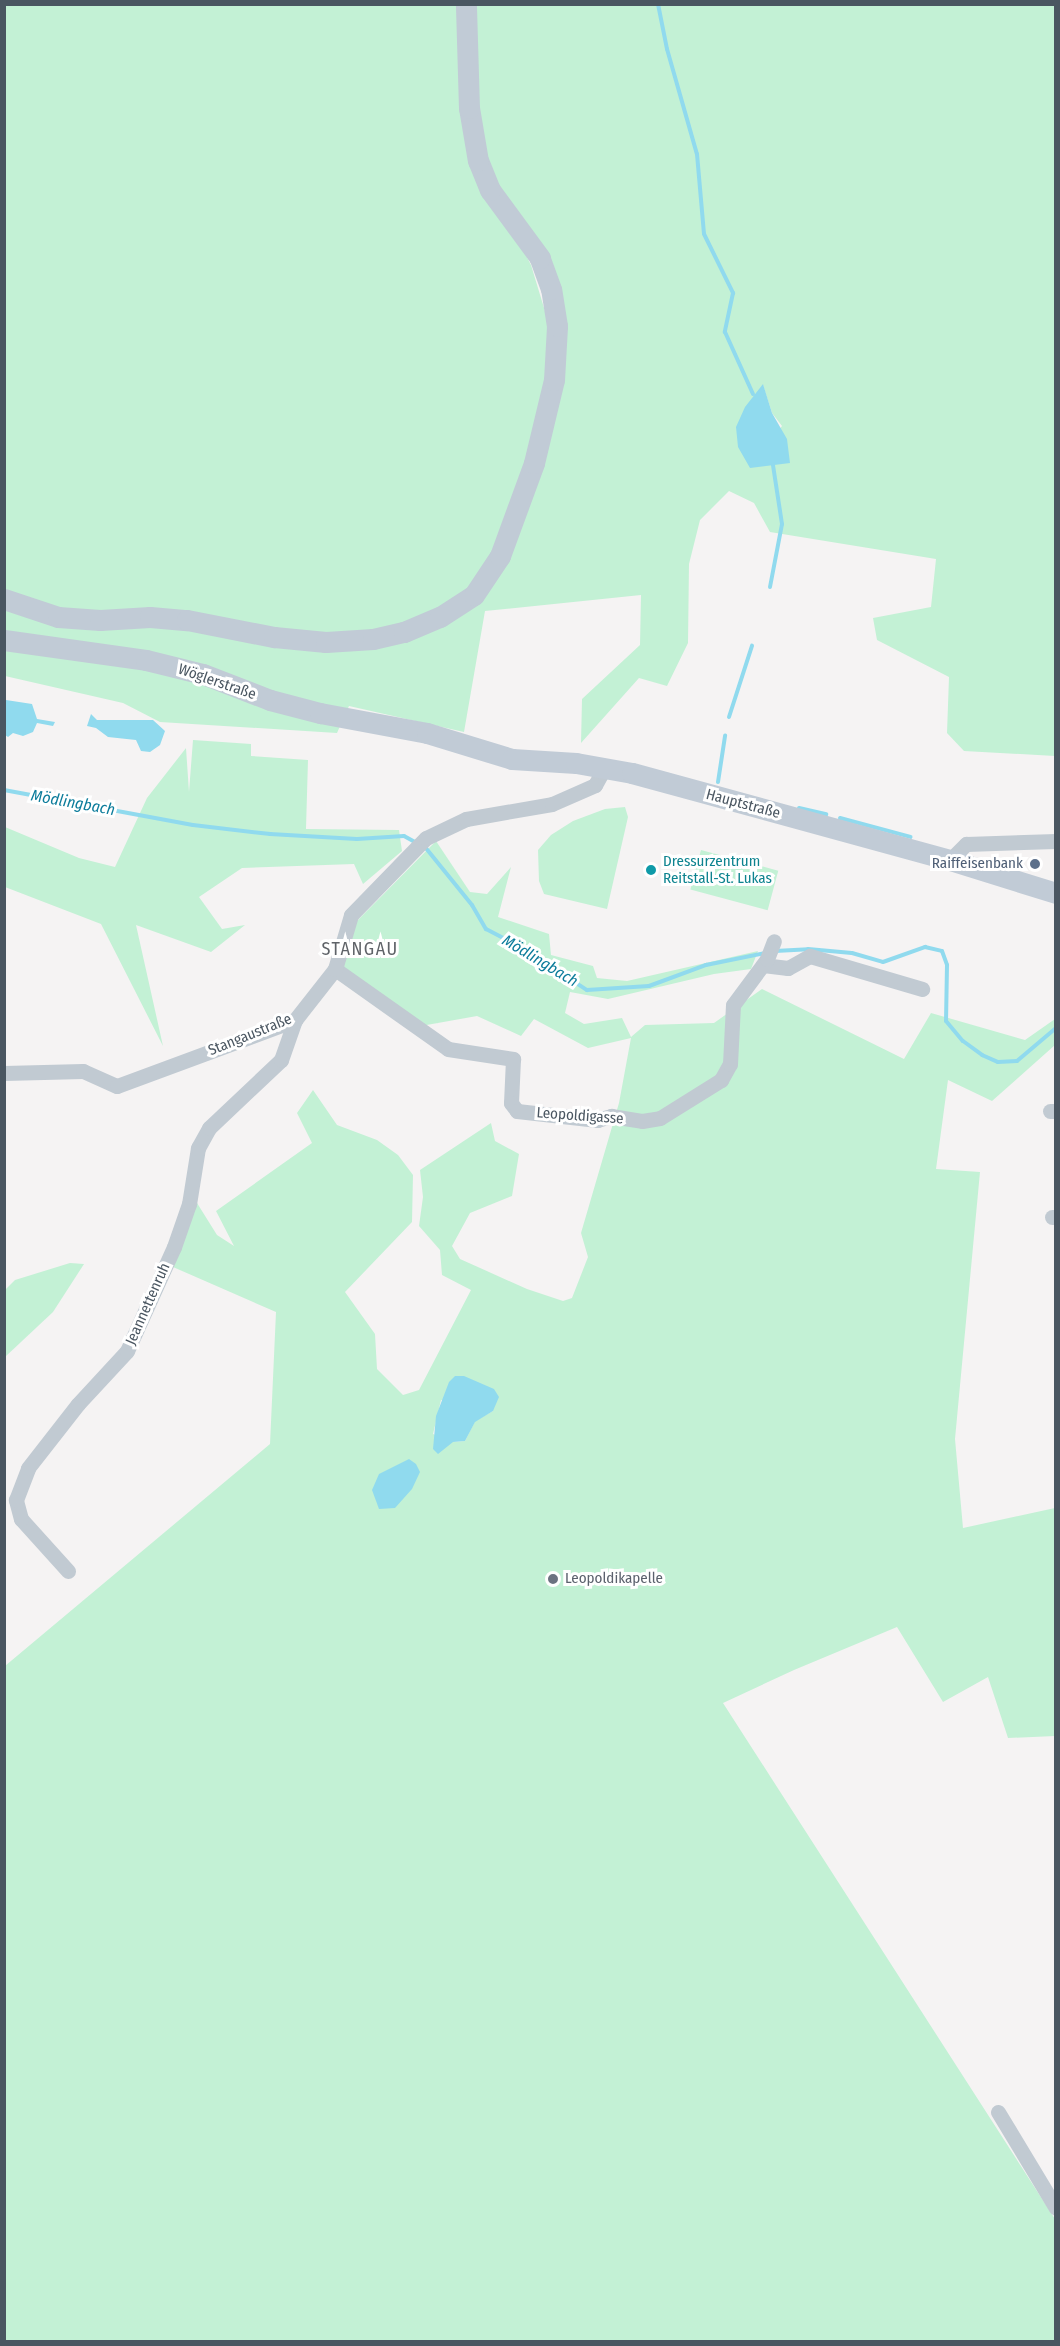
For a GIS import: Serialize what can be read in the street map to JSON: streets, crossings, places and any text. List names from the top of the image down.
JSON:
{
  "streets": {
    "main road": ["Wöglerstraße", "Hauptstraße"],
    "street": ["Stangaustraße", "Leopoldigasse", "Jeannettenruh"]
  },
  "crossings": [
    ["Wöglerstraße", "Hauptstraße"],
    ["Hauptstraße", "Stangaustraße"],
    ["Stangaustraße", "Leopoldigasse"],
    ["Stangaustraße", "Jeannettenruh"]
  ],
  "districts": ["STANGAU"],
  "water": ["Mödlingbach"],
  "places": ["Raiffeisenbank", "Dressurzentrum Reitstall-St. Lukas", "Leopoldikapelle"]
}
